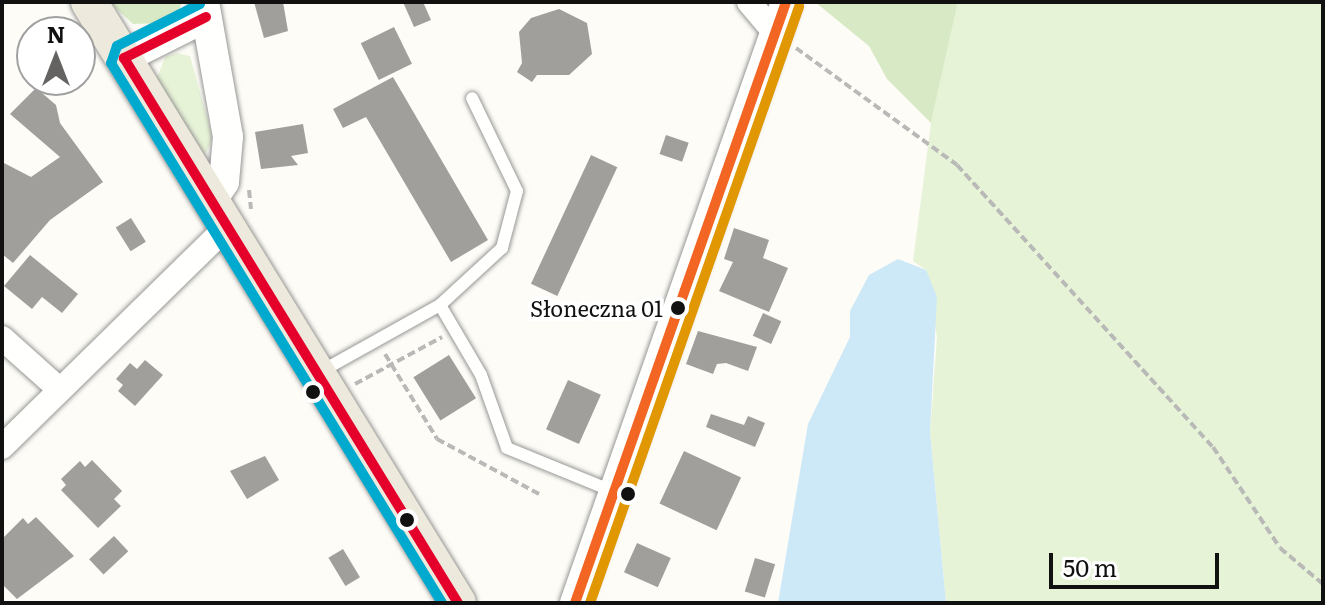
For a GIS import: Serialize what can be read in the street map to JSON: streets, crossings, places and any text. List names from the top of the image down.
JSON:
{
  "places": ["Słoneczna 01"],
  "scale_bar": "50 m",
  "north": "top"
}
